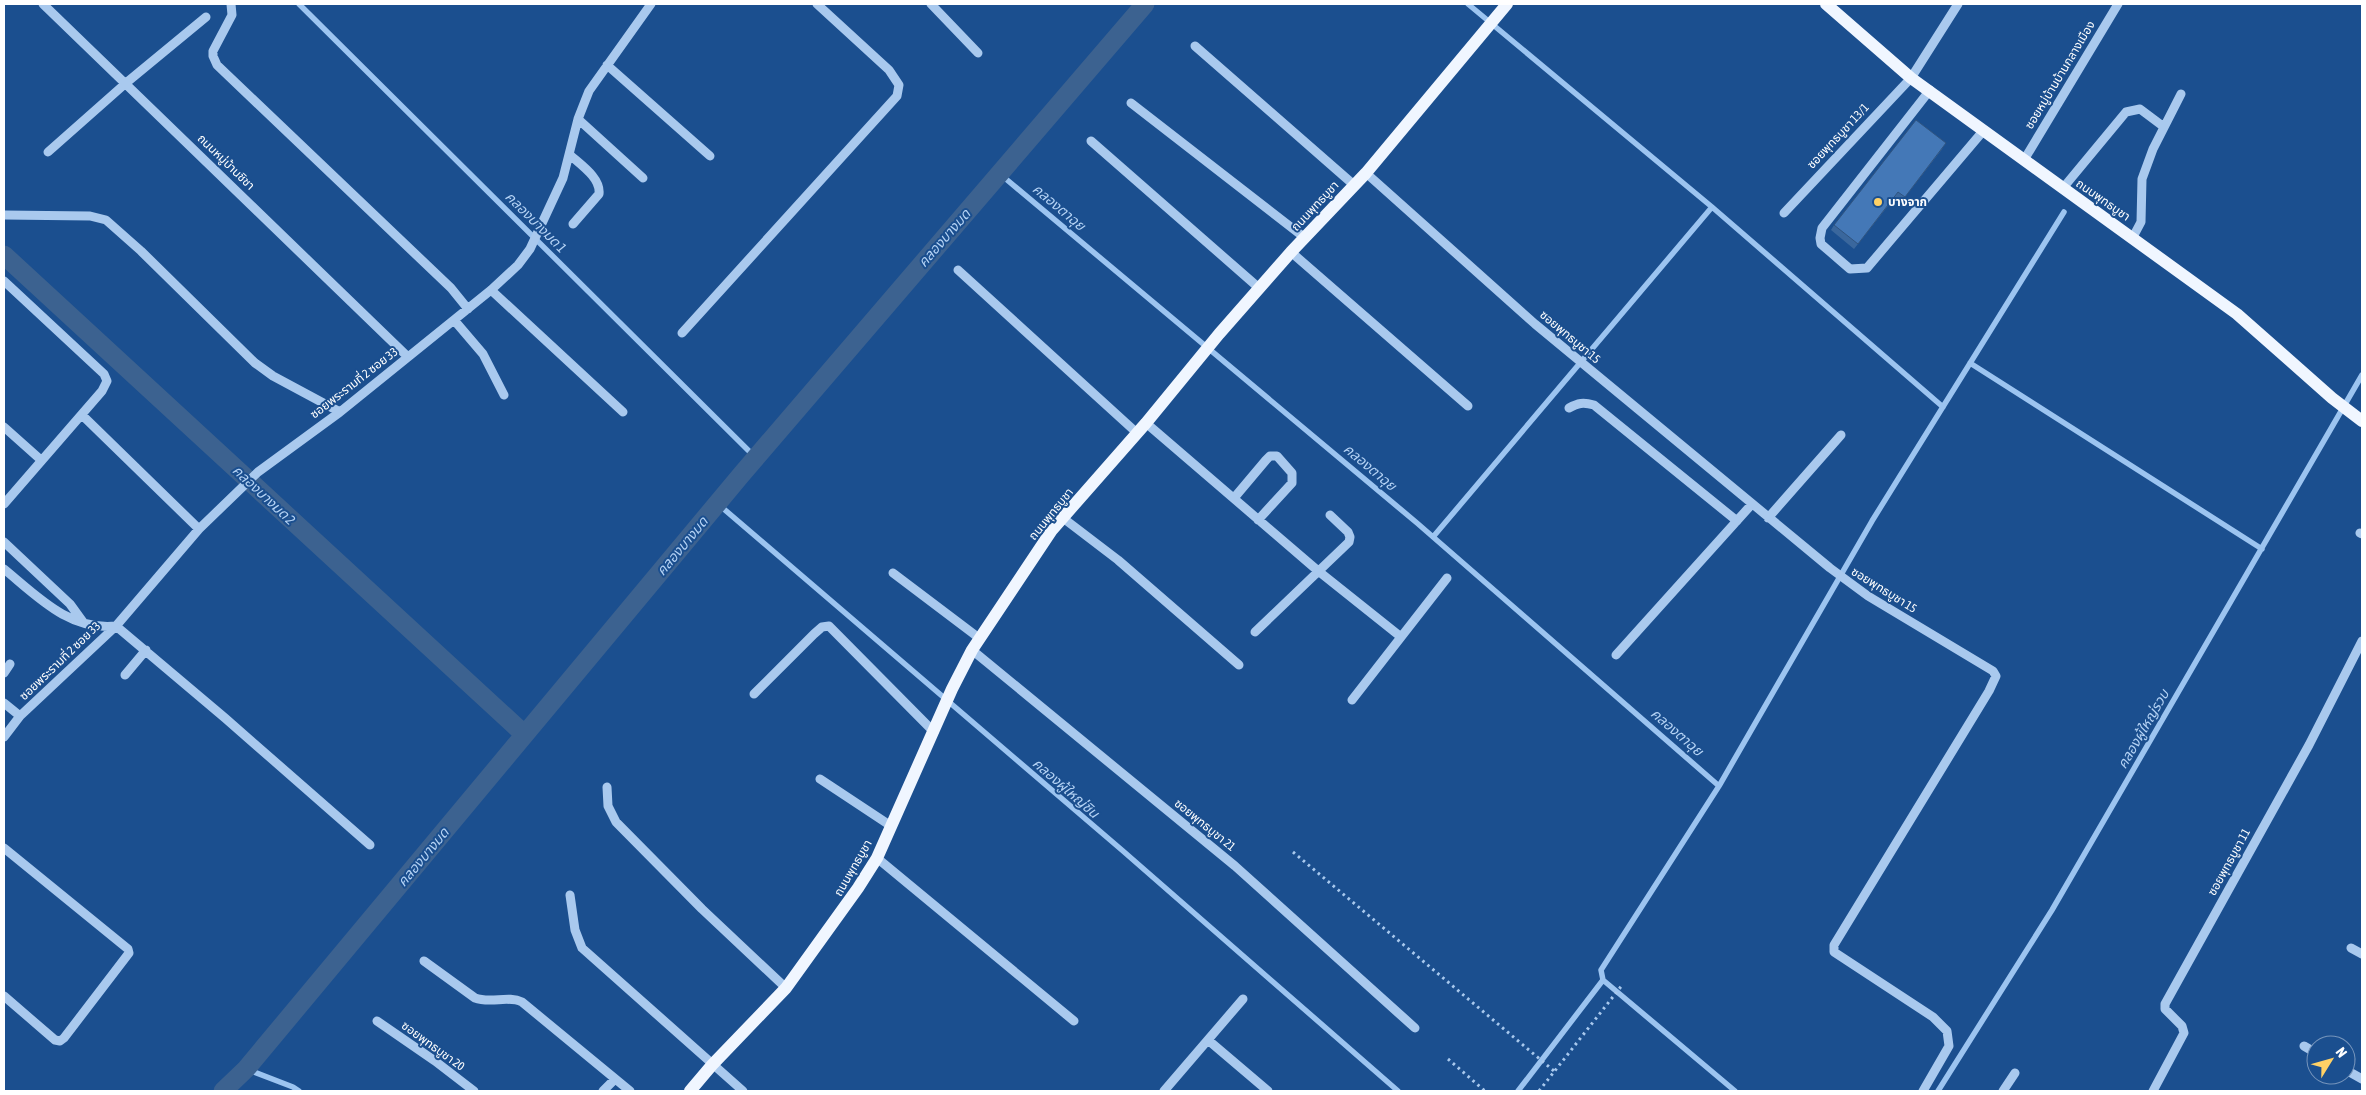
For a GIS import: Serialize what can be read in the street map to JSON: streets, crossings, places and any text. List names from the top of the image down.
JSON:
{
  "streets": {
    "main road": ["ถนนพุทธบูชา"],
    "street": [
      "ซอยหมู่บ้านบ้านกลางเมือง",
      "ซอยพุทธบูชา 13/1",
      "ถนนหมู่บ้านชิชา",
      "ซอยพุทธบูชา 15",
      "ซอยพระรามที่ 2 ซอย 33",
      "ซอยพุทธบูชา 21",
      "ซอยพุทธบูชา 11",
      "ซอยพุทธบูชา 20"
    ]
  },
  "crossings": [
    ["ซอยหมู่บ้านบ้านกลางเมือง", "ถนนพุทธบูชา"],
    ["ซอยพุทธบูชา 13/1", "ถนนพุทธบูชา"],
    ["ถนนหมู่บ้านชิชา", "ซอยพระรามที่ 2 ซอย 33"],
    ["ถนนพุทธบูชา", "ซอยพุทธบูชา 15"],
    ["ถนนพุทธบูชา", "ซอยพุทธบูชา 21"]
  ],
  "water": [
    "คลองตาฉุย",
    "คลองบางมด 1",
    "คลองบางมด",
    "คลองบางมด 2",
    "คลองผู้ใหญ่รวบ",
    "คลองผู้ใหญ่ชิน"
  ],
  "places": ["บางจาก"],
  "north": "top right"
}
